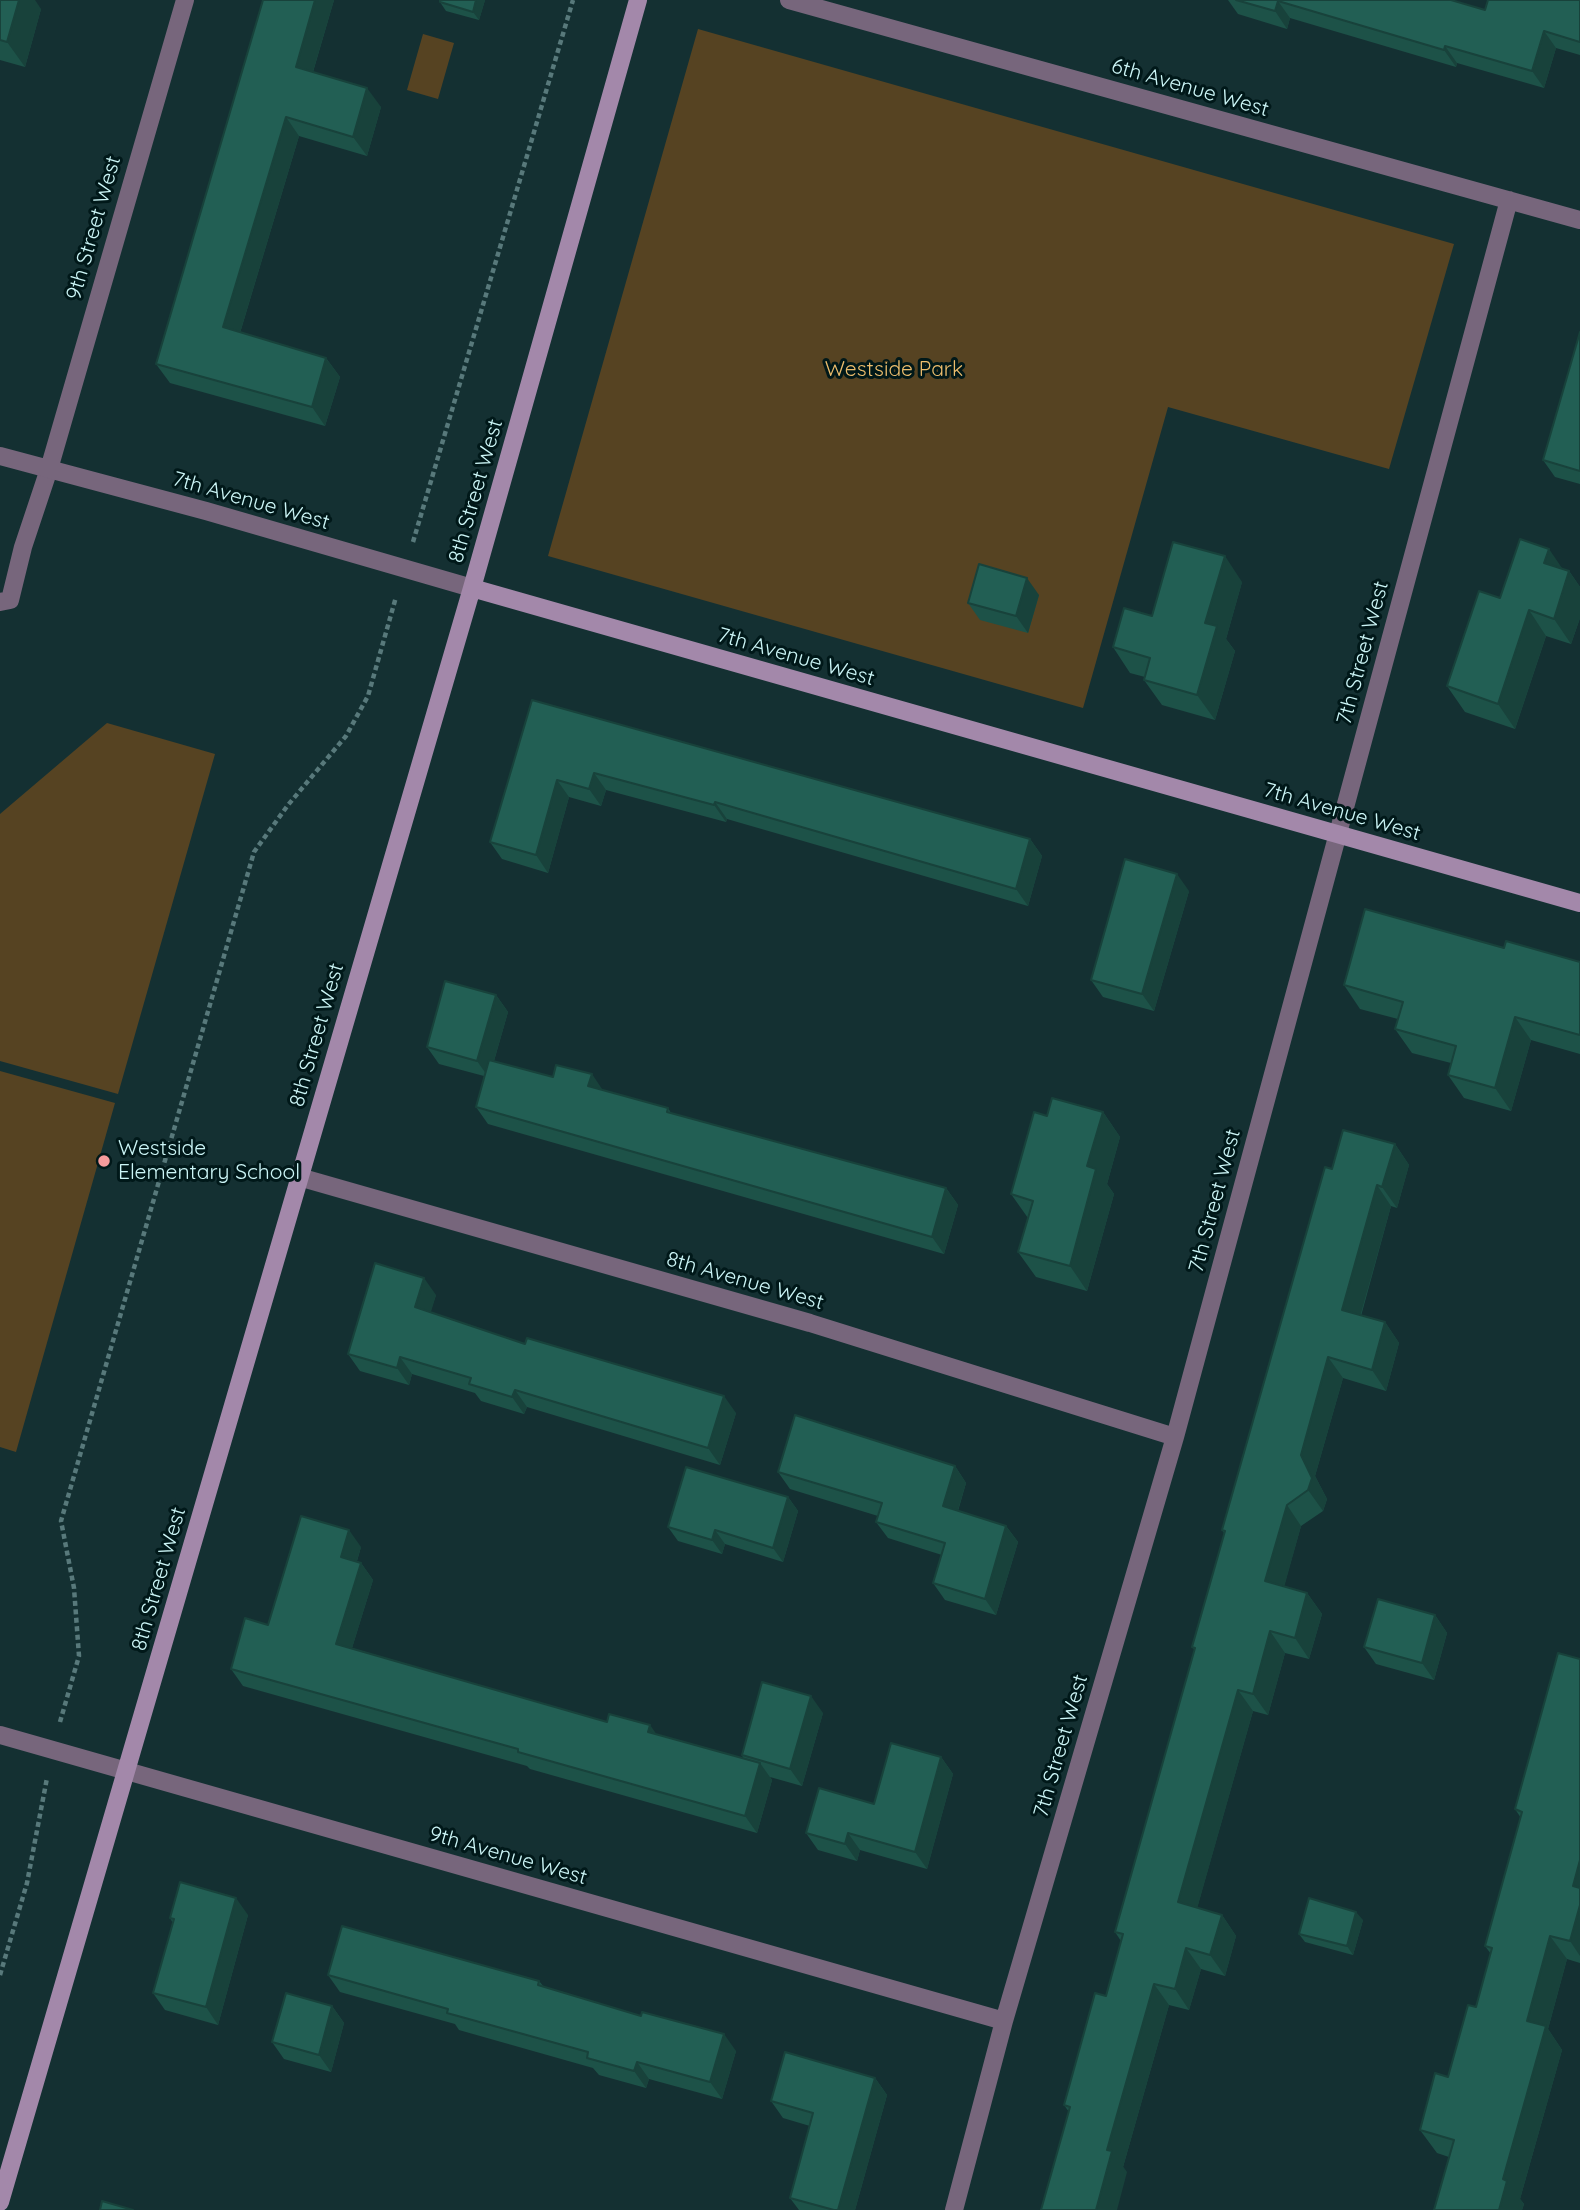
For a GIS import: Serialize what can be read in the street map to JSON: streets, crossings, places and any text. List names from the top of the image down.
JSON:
{
  "streets": {
    "street": [
      "6th Avenue West",
      "9th Street West",
      "8th Street West",
      "7th Avenue West",
      "7th Street West",
      "8th Avenue West",
      "9th Avenue West"
    ]
  },
  "crossings": [
    ["6th Avenue West", "7th Street West"],
    ["9th Street West", "7th Avenue West"],
    ["8th Street West", "7th Avenue West"],
    ["8th Street West", "8th Avenue West"],
    ["8th Street West", "9th Avenue West"],
    ["7th Avenue West", "7th Street West"],
    ["7th Street West", "8th Avenue West"],
    ["7th Street West", "9th Avenue West"]
  ],
  "parks": ["Westside Park"],
  "places": ["Westside Elementary School"]
}
